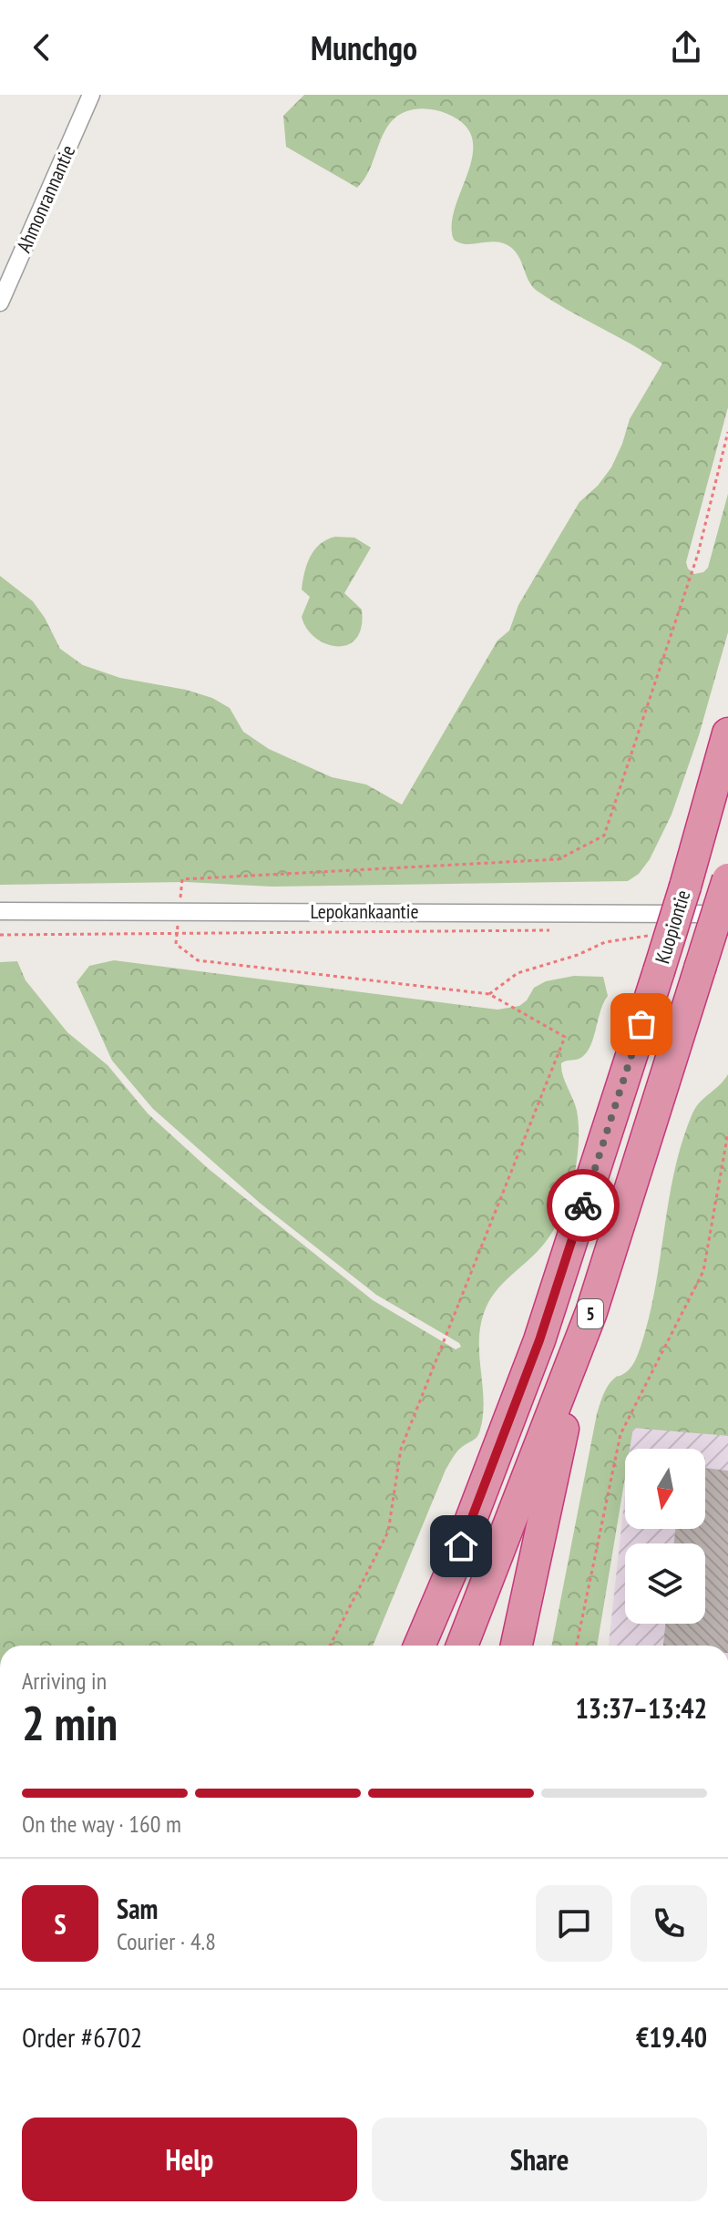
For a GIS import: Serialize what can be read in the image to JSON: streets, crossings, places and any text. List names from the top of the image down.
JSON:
{
  "streets": {
    "highway": ["Kuopiontie", "5"],
    "street": ["Ahmonrannantie", "Lepokankaantie"]
  },
  "north": "bottom",
  "page": {
    "header": "Munchgo",
    "heading": ["2 min", "Arriving in", "13:37–13:42"],
    "panel": [
      "Sam",
      "Courier · 4.8",
      "Order #6702",
      "€19.40"
    ],
    "bar": "On the way · 160 m",
    "round": "S",
    "buttons": ["Help", "Share"]
  }
}
